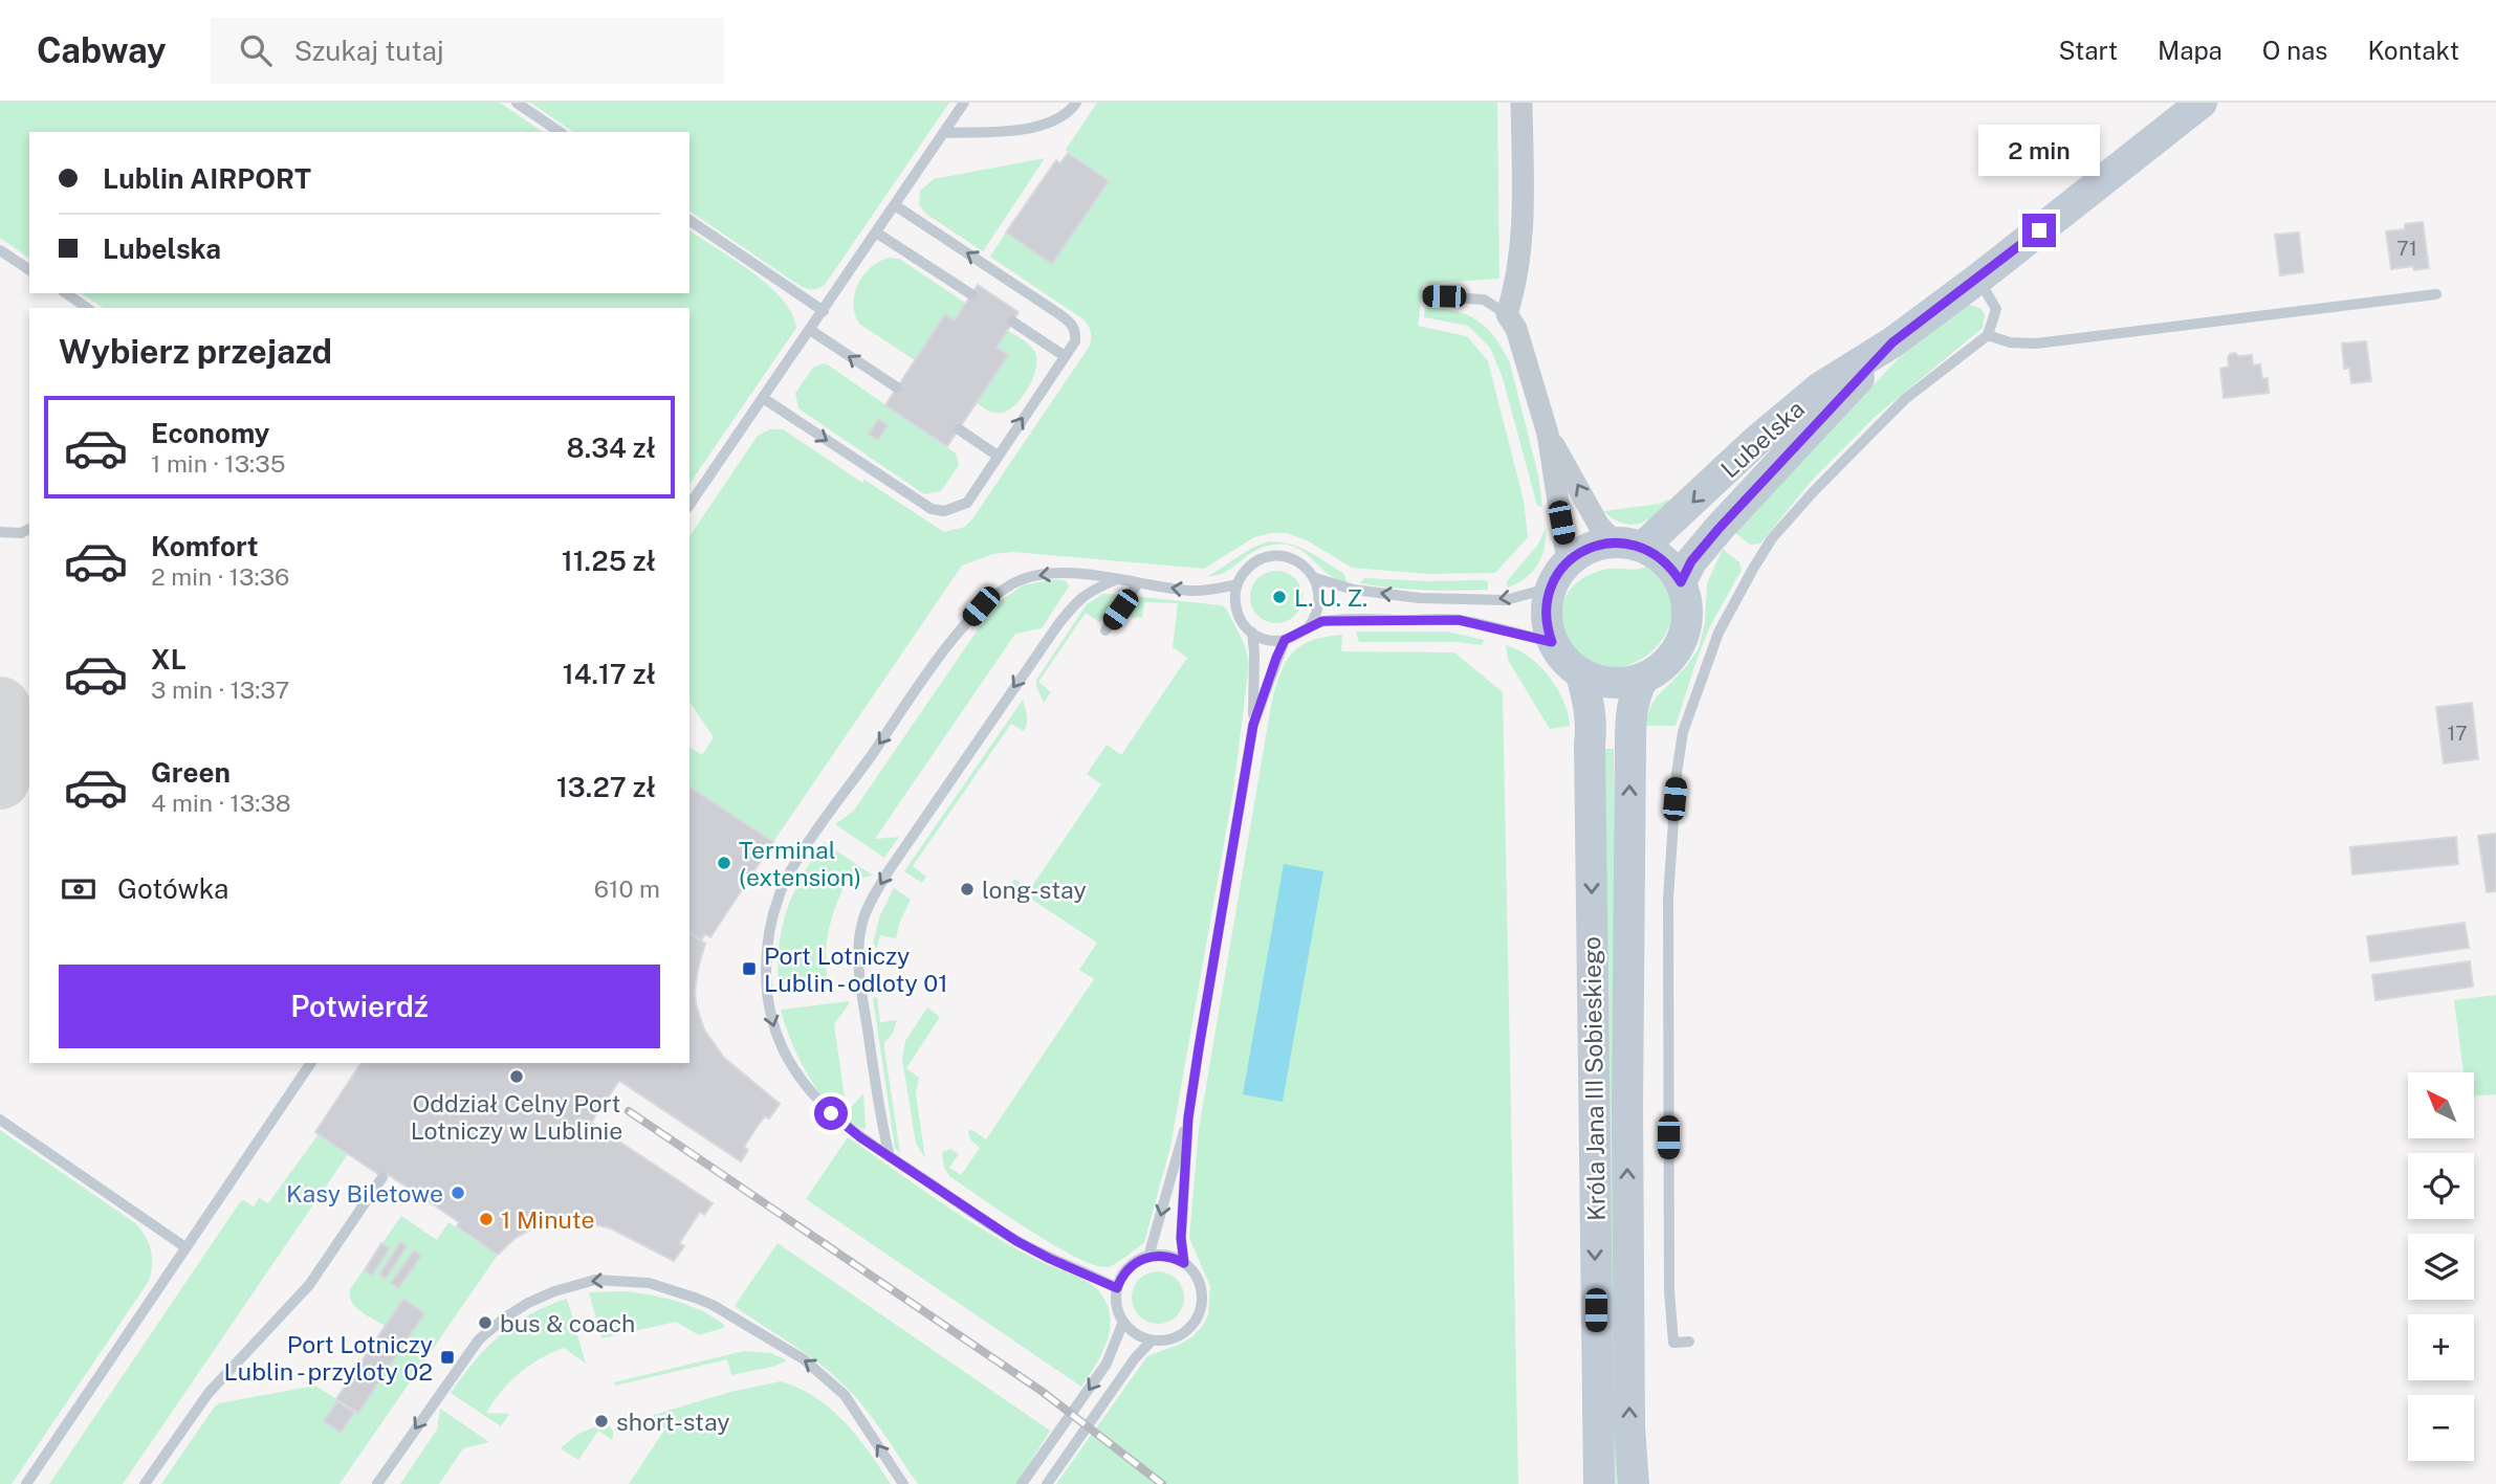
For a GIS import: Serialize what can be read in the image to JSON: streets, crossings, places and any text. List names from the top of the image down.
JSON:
{
  "streets": {
    "main road": ["Lubelska", "Króla Jana III Sobieskiego"]
  },
  "crossings": [
    ["Lubelska", "Króla Jana III Sobieskiego"]
  ],
  "places": {
    "other": [
      "L. U. Z.",
      "Terminal (extension)",
      "long-stay",
      "Oddział Celny Port Lotniczy w Lublinie",
      "Kasy Biletowe",
      "1 Minute",
      "bus & coach",
      "short-stay"
    ],
    "transit": ["Port Lotniczy Lublin - odloty 01", "Port Lotniczy Lublin - przyloty 02"]
  },
  "house_numbers": ["71", "17"],
  "north": "top left",
  "page": {
    "header": "Cabway",
    "search": "Szukaj tutaj",
    "nav": [
      "Start",
      "Mapa",
      "O nas",
      "Kontakt"
    ],
    "bubble": "2 min",
    "banner": ["Lublin AIRPORT", "Lubelska"],
    "heading": "Wybierz przejazd",
    "list": [
      {
        "name": "Economy",
        "note": "1 min · 13:35",
        "value": "8.34 zł"
      },
      {
        "name": "Komfort",
        "note": "2 min · 13:36",
        "value": "11.25 zł"
      },
      {
        "name": "XL",
        "note": "3 min · 13:37",
        "value": "14.17 zł"
      },
      {
        "name": "Green",
        "note": "4 min · 13:38",
        "value": "13.27 zł"
      }
    ],
    "pay": ["Gotówka", "610 m"],
    "buttons": "Potwierdź",
    "map_buttons": ["+", "−"]
  }
}
